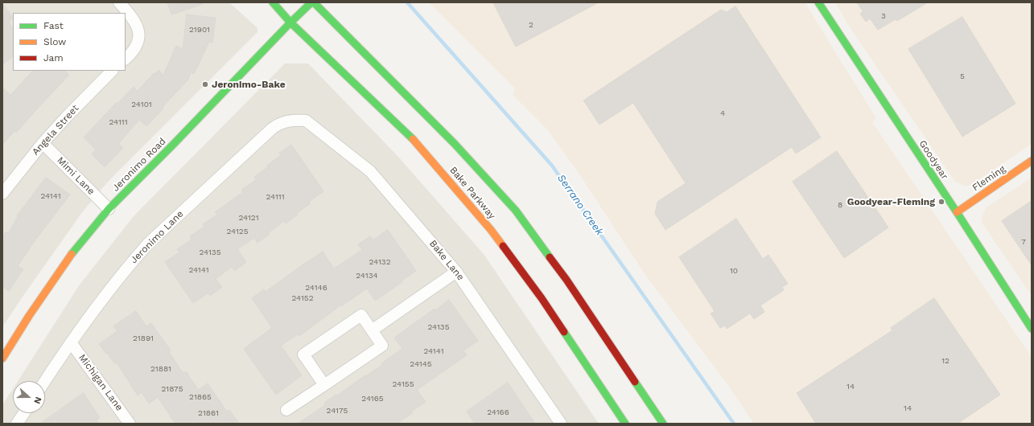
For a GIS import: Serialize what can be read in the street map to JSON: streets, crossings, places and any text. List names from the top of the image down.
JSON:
{
  "streets": {
    "main road": [
      "Goodyear",
      "Jeronimo Road",
      "Fleming",
      "Bake Parkway"
    ],
    "street": [
      "Angela Street",
      "Mimi Lane",
      "Jeronimo Lane",
      "Bake Lane",
      "Michigan Lane"
    ]
  },
  "crossings": [
    ["Angela Street", "Mimi Lane"],
    ["Goodyear", "Fleming"],
    ["Jeronimo Road", "Mimi Lane"],
    ["Jeronimo Road", "Bake Parkway"],
    ["Jeronimo Lane", "Bake Lane"],
    ["Jeronimo Lane", "Michigan Lane"]
  ],
  "water": ["Serrano Creek"],
  "places": ["Jeronimo-Bake", "Goodyear-Fleming"],
  "house_numbers": [
    "3",
    "2",
    "21901",
    "5",
    "24101",
    "4",
    "24111",
    "24141",
    "24111",
    "8",
    "24121",
    "24125",
    "7",
    "24135",
    "24132",
    "24141",
    "10",
    "24134",
    "24146",
    "24152",
    "24135",
    "21891",
    "24141",
    "12",
    "24145",
    "21881",
    "24155",
    "14",
    "21875",
    "21865",
    "24165",
    "14",
    "24175",
    "24166",
    "21861"
  ],
  "legend": ["Fast", "Slow", "Jam"],
  "north": "right"
}
